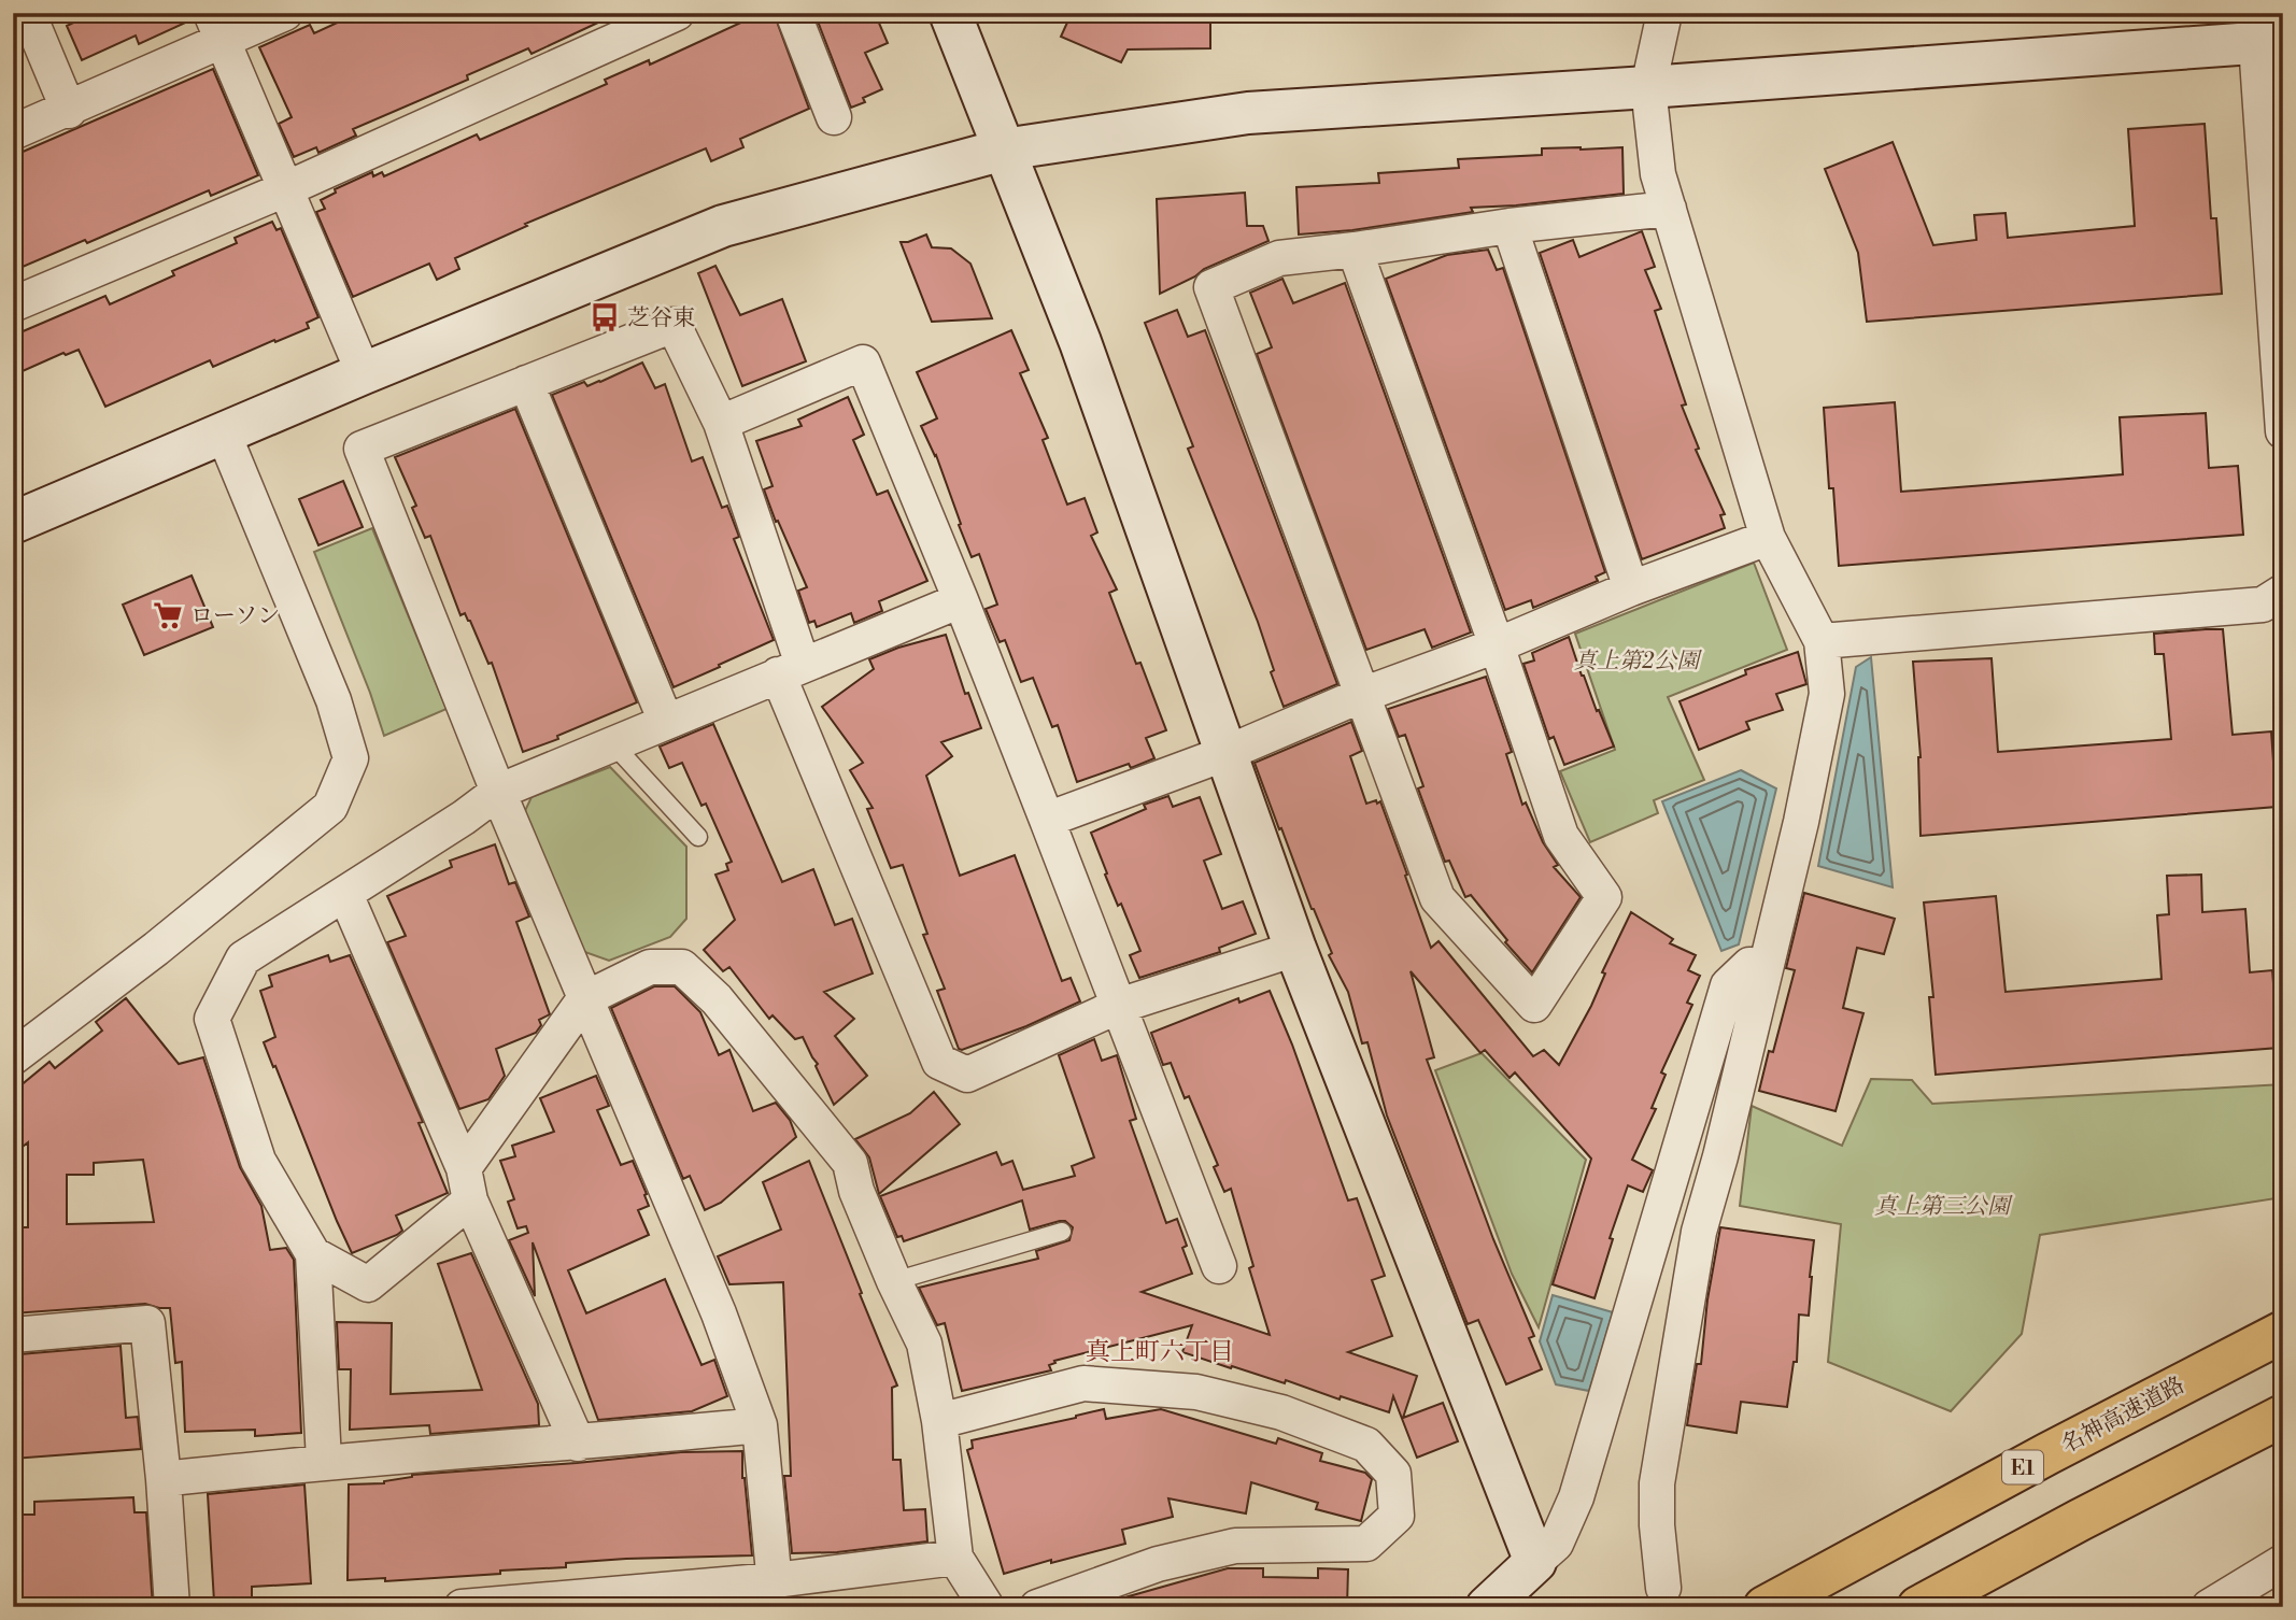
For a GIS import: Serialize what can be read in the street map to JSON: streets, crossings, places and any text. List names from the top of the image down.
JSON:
{
  "streets": {
    "highway": ["名神高速道路", "E1"]
  },
  "districts": ["真上町六丁目"],
  "parks": ["真上第2公園", "真上第三公園"],
  "places": {
    "bus stop": ["芝谷東"],
    "supermarket": ["ローソン"]
  }
}
